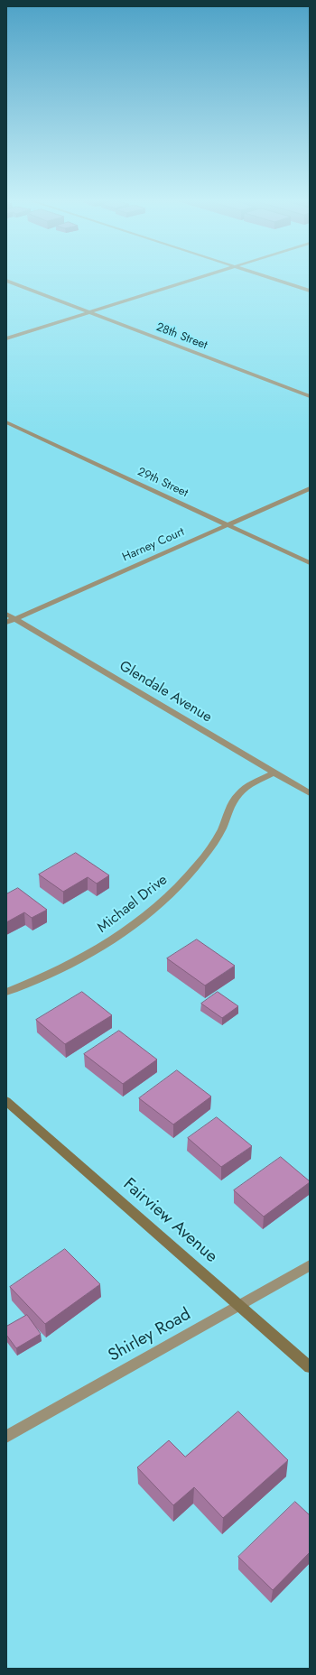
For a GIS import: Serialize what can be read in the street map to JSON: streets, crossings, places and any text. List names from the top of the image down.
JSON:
{
  "streets": {
    "street": [
      "28th Street",
      "29th Street",
      "Harney Court",
      "Glendale Avenue",
      "Michael Drive",
      "Fairview Avenue",
      "Shirley Road"
    ]
  },
  "crossings": [
    ["29th Street", "Harney Court"],
    ["Harney Court", "Glendale Avenue"],
    ["Glendale Avenue", "Michael Drive"],
    ["Fairview Avenue", "Shirley Road"]
  ]
}
